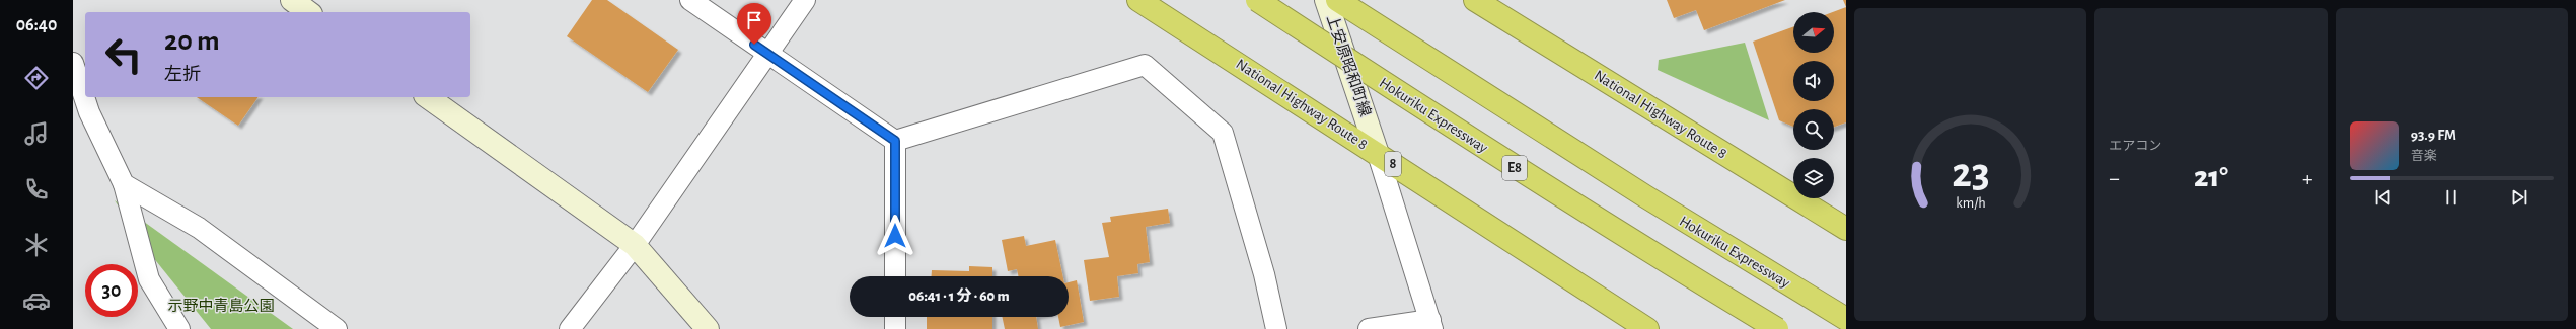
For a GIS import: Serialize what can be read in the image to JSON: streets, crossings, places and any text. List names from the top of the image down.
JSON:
{
  "streets": {
    "highway": [
      "National Highway Route 8",
      "Hokuriku Expressway",
      "8",
      "E8"
    ],
    "street": ["上安原昭和町線"]
  },
  "crossings": [
    ["上安原昭和町線", "National Highway Route 8"]
  ],
  "parks": ["示野中青島公園"],
  "north": "right",
  "page": {
    "tabs": "06:40",
    "tile": "エアコン",
    "turn": ["20 m", "左折"],
    "song": ["93.9 FM", "音楽"],
    "heat": ["−", "21°", "+"],
    "limit": "30",
    "trip": "06:41 · 1 分 · 60 m",
    "gauge": ["23", "km/h"]
  }
}
